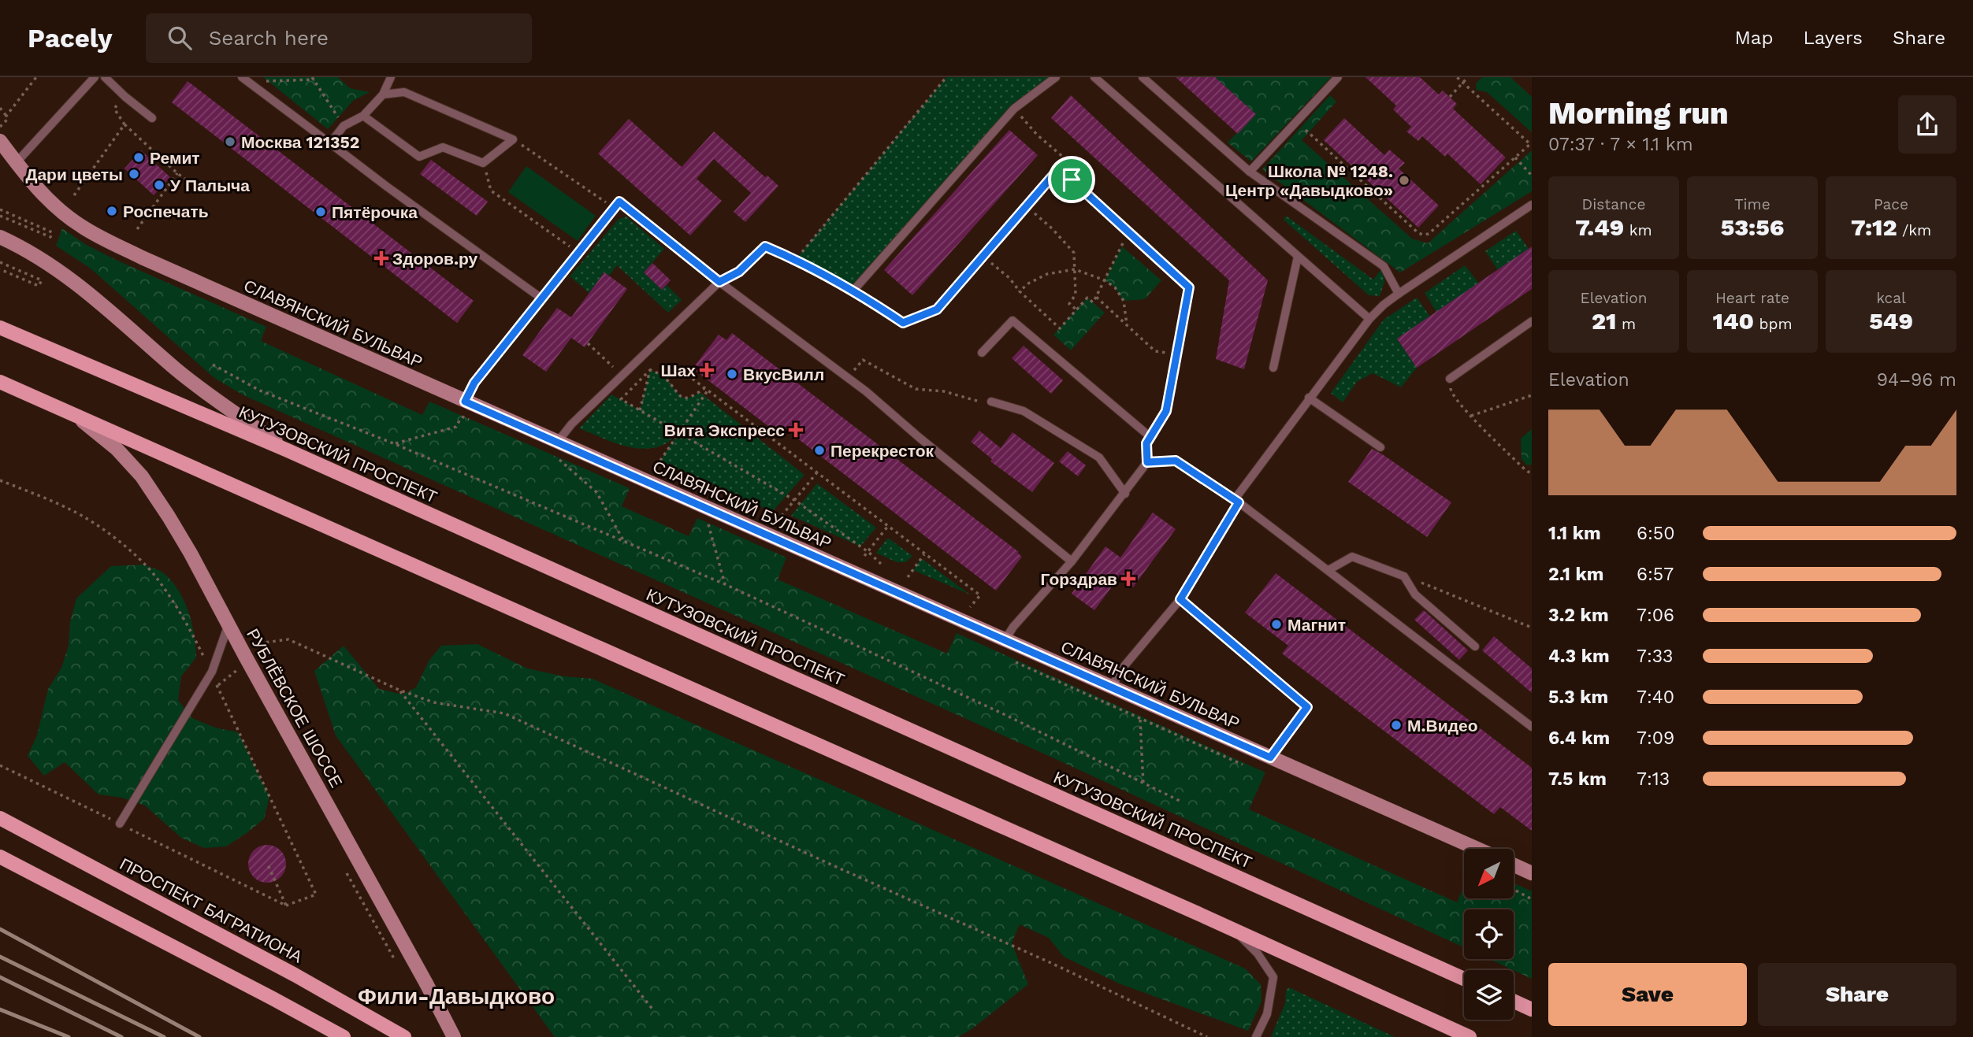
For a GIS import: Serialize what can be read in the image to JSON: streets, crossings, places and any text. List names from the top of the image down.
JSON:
{
  "streets": {
    "main road": ["КУТУЗОВСКИЙ ПРОСПЕКТ", "ПРОСПЕКТ БАГРАТИОНА"],
    "street": ["СЛАВЯНСКИЙ БУЛЬВАР", "РУБЛЁВСКОЕ ШОССЕ"]
  },
  "districts": ["Фили-Давыдково"],
  "places": {
    "other": [
      "Москва 121352",
      "Ремит",
      "Дари цветы",
      "Школа № 1248. Центр «Давыдково»",
      "У Палыча",
      "Роспечать",
      "Пятёрочка",
      "ВкусВилл",
      "Перекресток",
      "Магнит",
      "М.Видео"
    ],
    "health": [
      "Здоров.ру",
      "Шах",
      "Вита Экспресс",
      "Горздрав"
    ]
  },
  "north": "bottom left",
  "page": {
    "header": "Pacely",
    "search": "Search here",
    "nav": ["Map", "Layers", "Share"],
    "heading": ["Morning run", "07:37 · 7 × 1.1 km"],
    "stats": [
      ["Distance", "7.49 km"],
      ["Time", "53:56"],
      ["Pace", "7:12 /km"],
      ["Elevation", "21 m"],
      ["Heart rate", "140 bpm"],
      ["kcal", "549"]
    ],
    "chart": ["Elevation", "94–96 m"],
    "list": [
      {
        "name": "1.1 km",
        "note": "6:50"
      },
      {
        "name": "2.1 km",
        "note": "6:57"
      },
      {
        "name": "3.2 km",
        "note": "7:06"
      },
      {
        "name": "4.3 km",
        "note": "7:33"
      },
      {
        "name": "5.3 km",
        "note": "7:40"
      },
      {
        "name": "6.4 km",
        "note": "7:09"
      },
      {
        "name": "7.5 km",
        "note": "7:13"
      }
    ],
    "buttons": ["Save", "Share"]
  }
}
